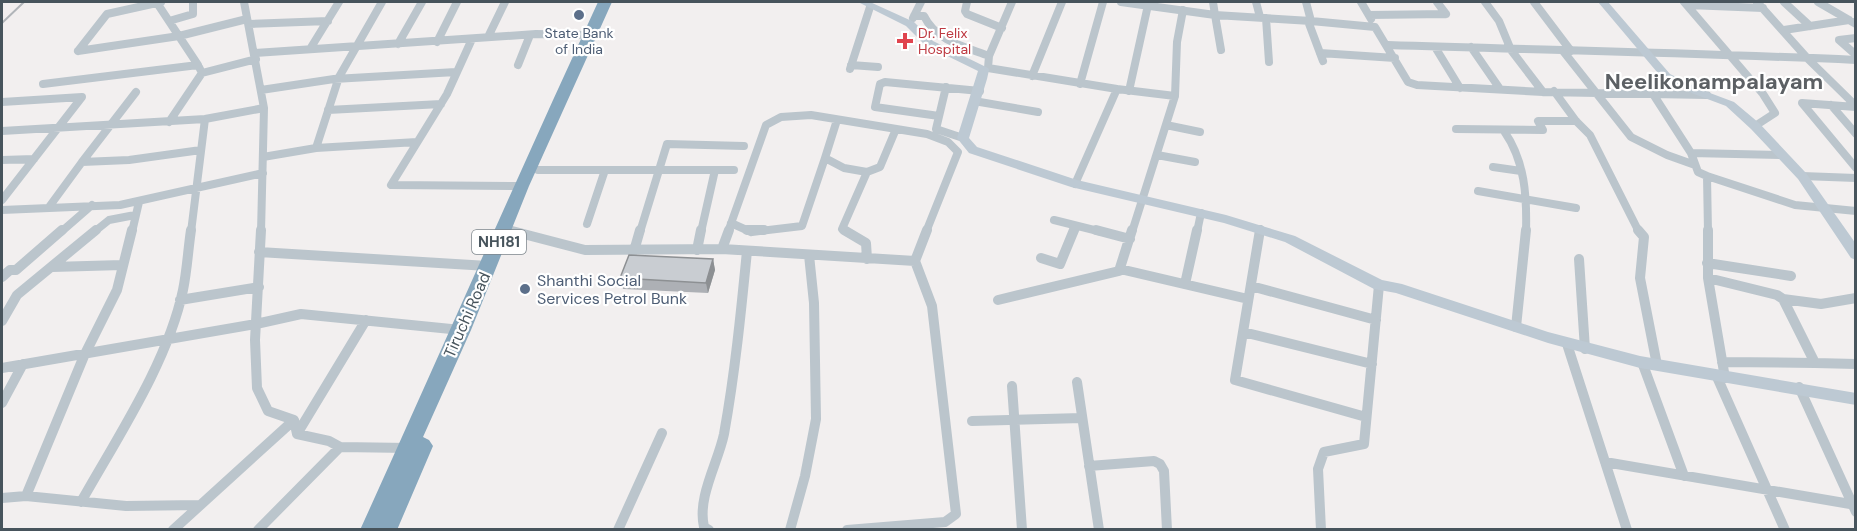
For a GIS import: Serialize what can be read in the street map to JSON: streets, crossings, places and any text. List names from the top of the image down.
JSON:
{
  "streets": {
    "highway": ["NH181", "Tiruchi Road"]
  },
  "districts": ["Neelikonampalayam"],
  "places": {
    "other": ["State Bank of India", "Shanthi Social Services Petrol Bunk"],
    "health": ["Dr. Felix Hospital"]
  }
}
